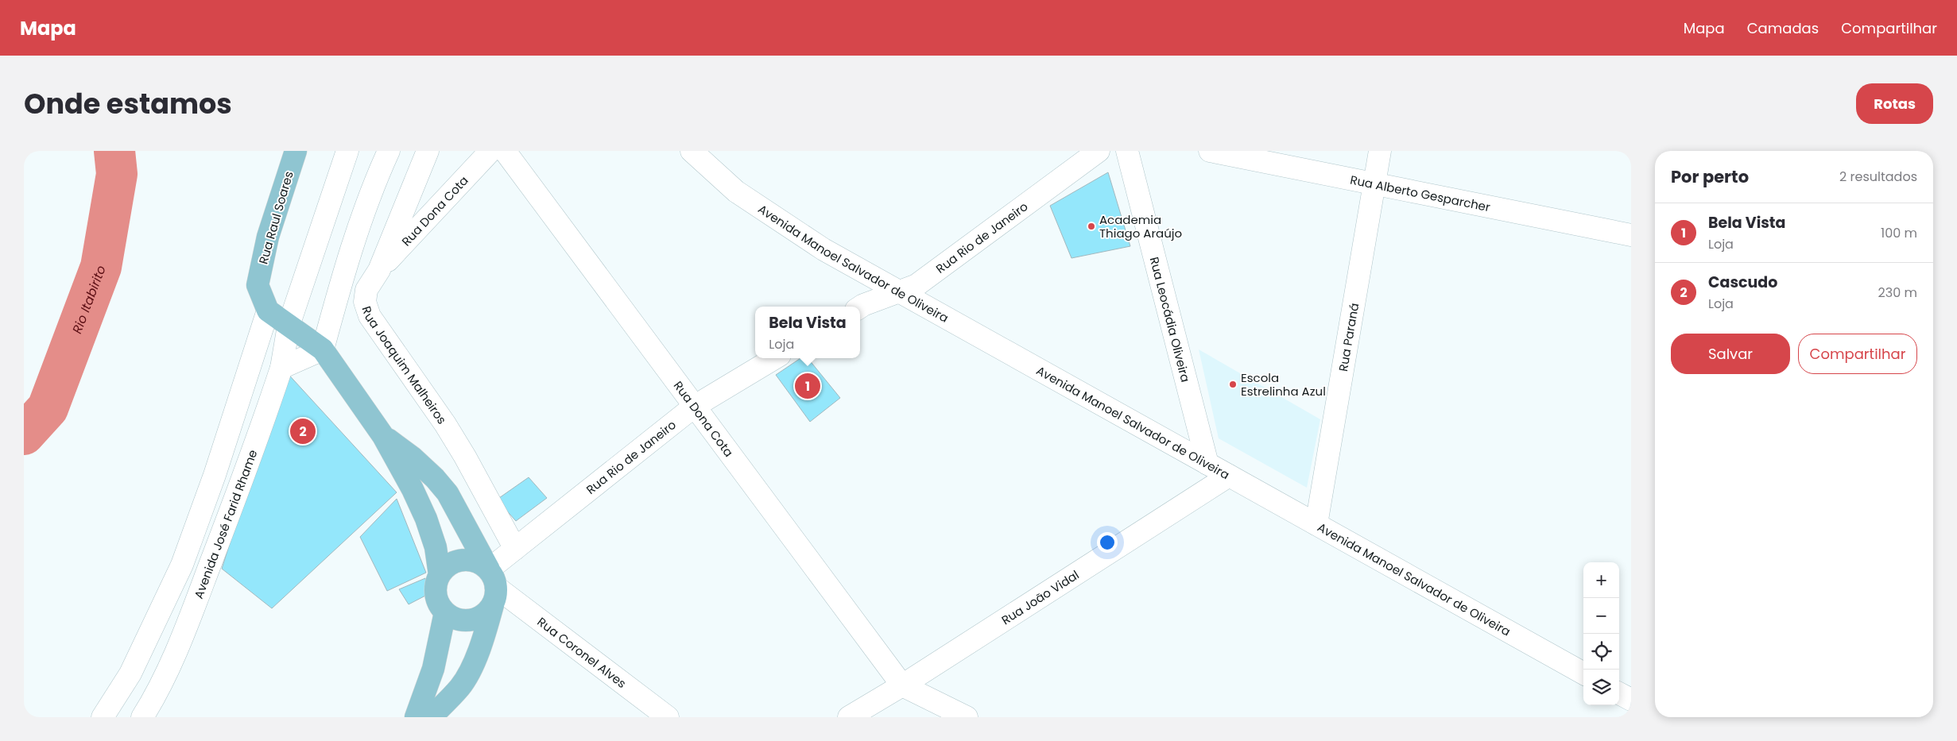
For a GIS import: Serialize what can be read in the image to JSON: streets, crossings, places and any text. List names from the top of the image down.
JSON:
{
  "streets": {
    "main road": ["Rua Raul Soares"],
    "street": [
      "Rua Alberto Gesparcher",
      "Rua Dona Cota",
      "Rua Rio de Janeiro",
      "Avenida Manoel Salvador de Oliveira",
      "Rua Leocádia Oliveira",
      "Rua Paraná",
      "Rua Joaquim Malheiros",
      "Avenida José Farid Rhame",
      "Rua João Vidal",
      "Rua Coronel Alves"
    ]
  },
  "crossings": [
    ["Rua Alberto Gesparcher", "Rua Paraná"],
    ["Rua Dona Cota", "Rua Rio de Janeiro"],
    ["Rua Dona Cota", "Rua Joaquim Malheiros"],
    ["Rua Dona Cota", "Rua João Vidal"],
    ["Rua Rio de Janeiro", "Avenida Manoel Salvador de Oliveira"],
    ["Rua Rio de Janeiro", "Rua Joaquim Malheiros"],
    ["Rua Rio de Janeiro", "Rua Coronel Alves"],
    ["Avenida Manoel Salvador de Oliveira", "Rua Leocádia Oliveira"],
    ["Avenida Manoel Salvador de Oliveira", "Rua Paraná"],
    ["Avenida Manoel Salvador de Oliveira", "Rua João Vidal"]
  ],
  "water": ["Rio Itabirito"],
  "places": ["Academia Thiago Araújo", "Escola Estrelinha Azul"],
  "page": {
    "header": "Mapa",
    "nav": ["Mapa", "Camadas", "Compartilhar"],
    "title": "Onde estamos",
    "buttons": [
      "Rotas",
      ["Salvar", "Compartilhar"]
    ],
    "heading": ["Por perto", "2 resultados"],
    "list": [
      {
        "mark": "1",
        "name": "Bela Vista",
        "note": "Loja",
        "value": "100 m"
      },
      {
        "mark": "2",
        "name": "Cascudo",
        "note": "Loja",
        "value": "230 m"
      }
    ],
    "popup": ["Bela Vista", "Loja"],
    "pins": ["1", "2"],
    "map_buttons": ["+", "−"]
  }
}
